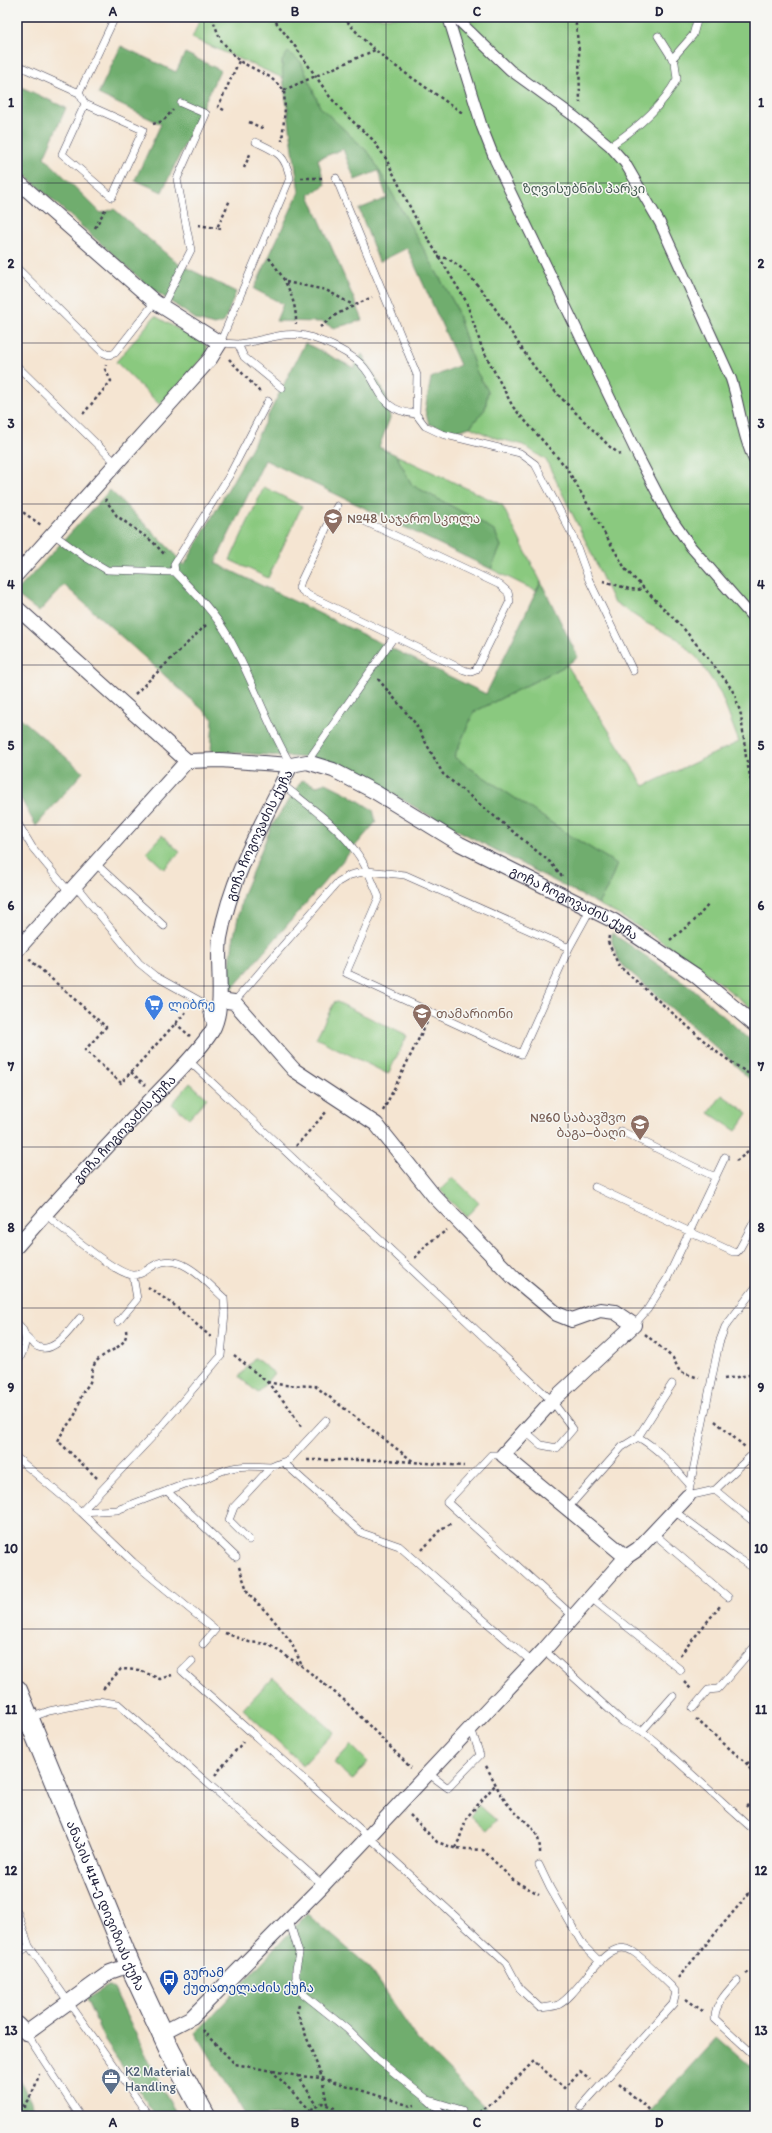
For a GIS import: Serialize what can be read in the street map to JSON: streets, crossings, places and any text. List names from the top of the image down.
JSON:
{
  "streets": {
    "main road": ["ანაპის 414-ე დივიზიას ქუჩა"],
    "street": ["გოჩა ჩოგოვაძის ქუჩა"]
  },
  "parks": ["ზღვისუბნის პარკი"],
  "places": {
    "school or university": ["№48 საჯარო სკოლა", "თამარიონი", "№60 საბავშვო ბაგა–ბაღი"],
    "supermarket": ["ლიბრე"],
    "bus stop": ["გურამ ქუთათელაძის ქუჩა"],
    "office": ["K2 Material Handling"]
  },
  "grid": {
    "columns": [
      "A",
      "B",
      "C",
      "D"
    ],
    "rows": [
      "1",
      "2",
      "3",
      "4",
      "5",
      "6",
      "7",
      "8",
      "9",
      "10",
      "11",
      "12",
      "13"
    ]
  }
}
